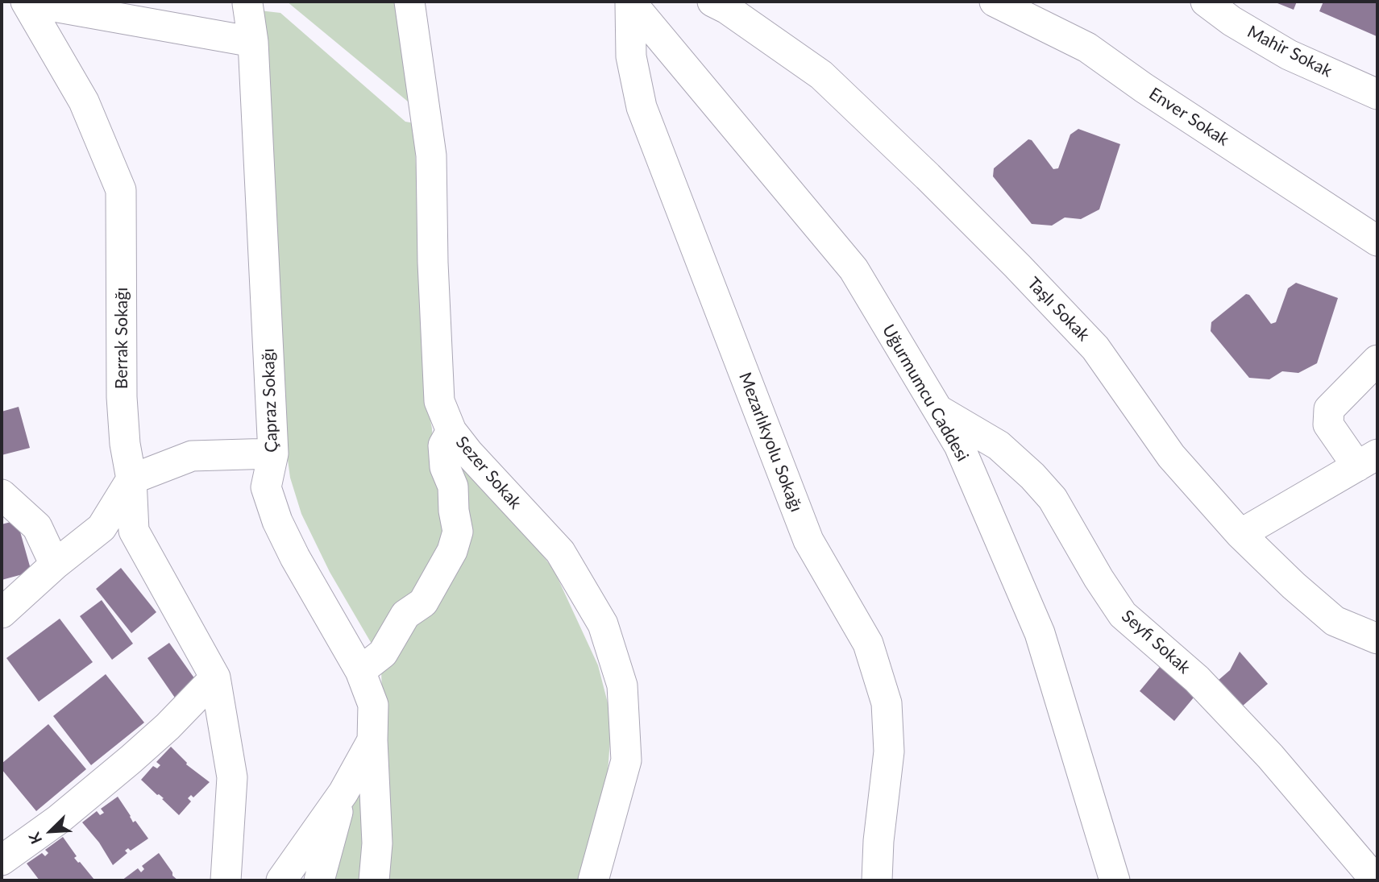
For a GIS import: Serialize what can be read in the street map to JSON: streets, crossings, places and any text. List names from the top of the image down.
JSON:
{
  "streets": {
    "street": [
      "Mahir Sokak",
      "Enver Sokak",
      "Taşlı Sokak",
      "Berrak Sokağı",
      "Uğurmumcu Caddesi",
      "Çapraz Sokağı",
      "Mezarlıkyolu Sokağı",
      "Sezer Sokak",
      "Seyfi Sokak"
    ]
  },
  "crossings": [
    ["Uğurmumcu Caddesi", "Mezarlıkyolu Sokağı"],
    ["Uğurmumcu Caddesi", "Seyfi Sokak"]
  ],
  "north": "bottom left"
}
